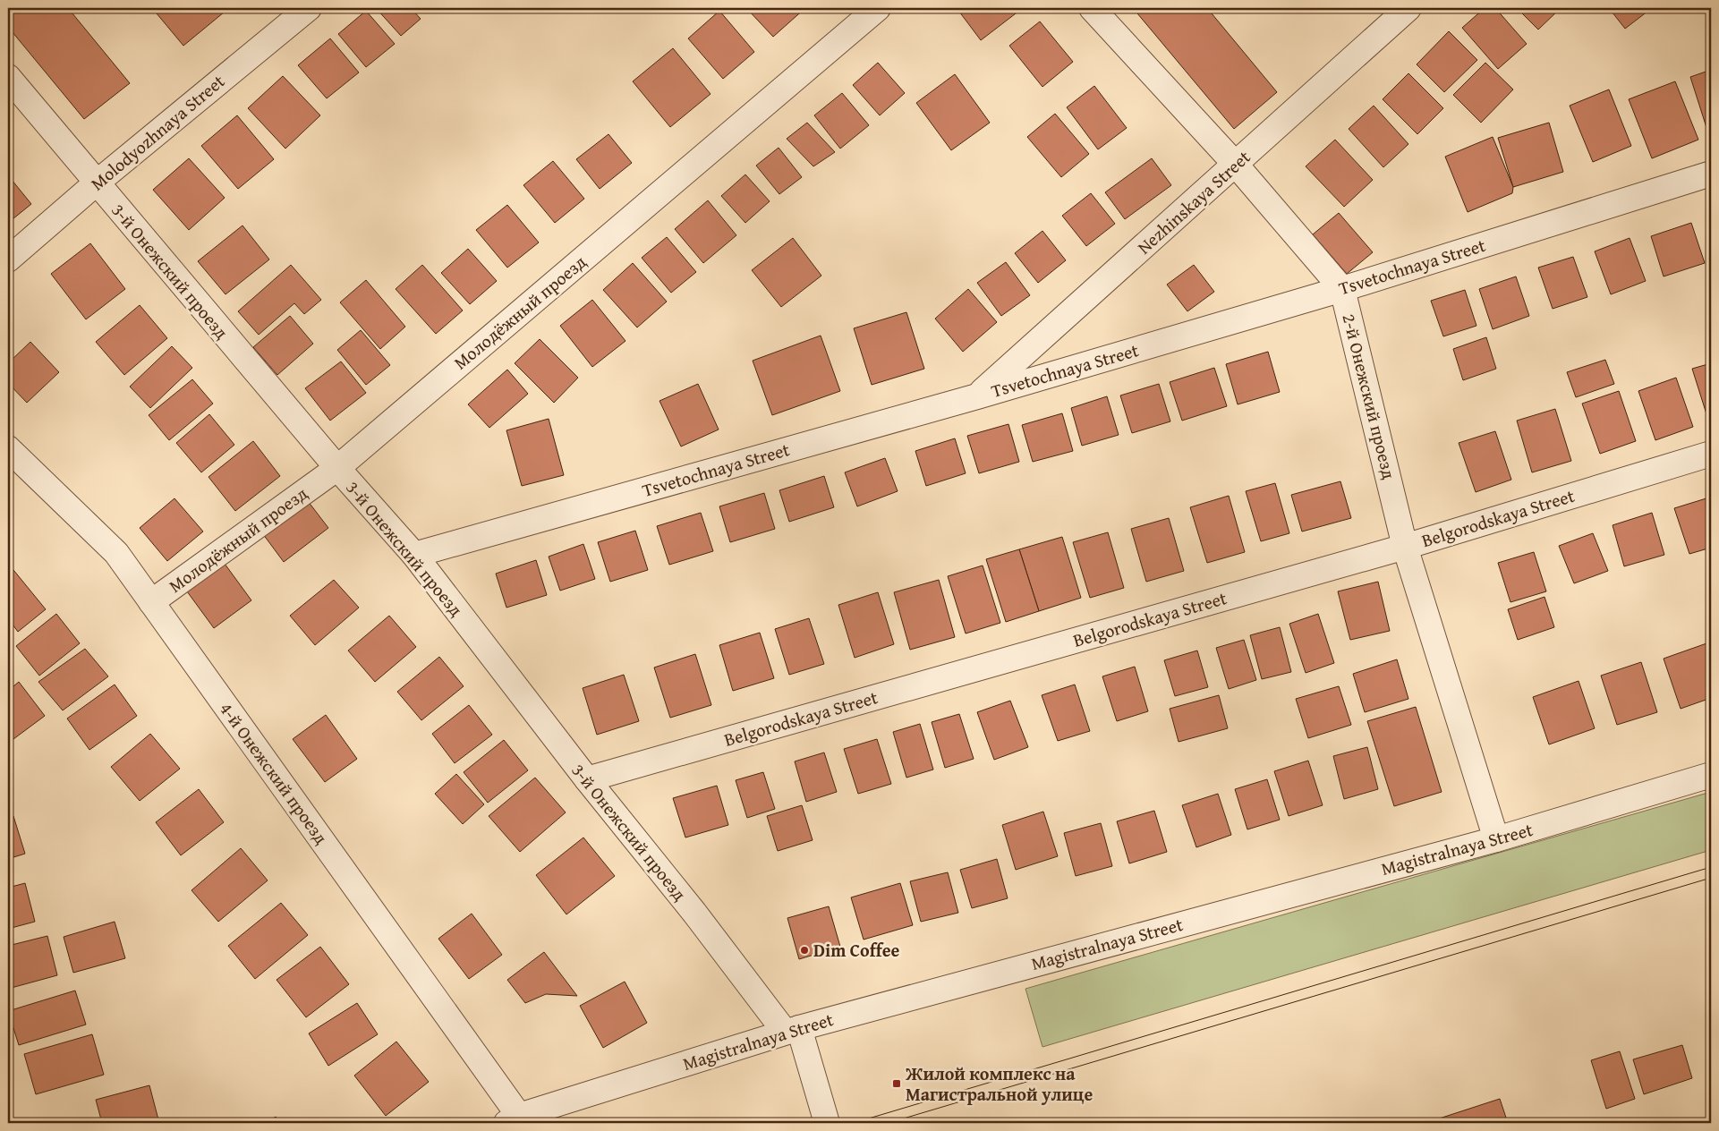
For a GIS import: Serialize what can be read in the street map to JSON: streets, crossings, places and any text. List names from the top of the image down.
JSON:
{
  "streets": {
    "street": [
      "Molodyozhnaya Street",
      "Nezhinskaya Street",
      "Tsvetochnaya Street",
      "3-й Онежский проезд",
      "Молодёжный проезд",
      "2-й Онежский проезд",
      "Belgorodskaya Street",
      "4-й Онежский проезд",
      "Magistralnaya Street"
    ]
  },
  "crossings": [
    ["Molodyozhnaya Street", "3-й Онежский проезд"],
    ["Nezhinskaya Street", "Tsvetochnaya Street"],
    ["Nezhinskaya Street", "2-й Онежский проезд"],
    ["Tsvetochnaya Street", "3-й Онежский проезд"],
    ["Tsvetochnaya Street", "2-й Онежский проезд"],
    ["3-й Онежский проезд", "Молодёжный проезд"],
    ["3-й Онежский проезд", "Belgorodskaya Street"],
    ["3-й Онежский проезд", "Magistralnaya Street"],
    ["Молодёжный проезд", "4-й Онежский проезд"],
    ["2-й Онежский проезд", "Belgorodskaya Street"],
    ["2-й Онежский проезд", "Magistralnaya Street"],
    ["4-й Онежский проезд", "Magistralnaya Street"]
  ],
  "places": {
    "other": ["Dim Coffee"],
    "transit": ["Жилой комплекс на Магистральной улице"]
  }
}
